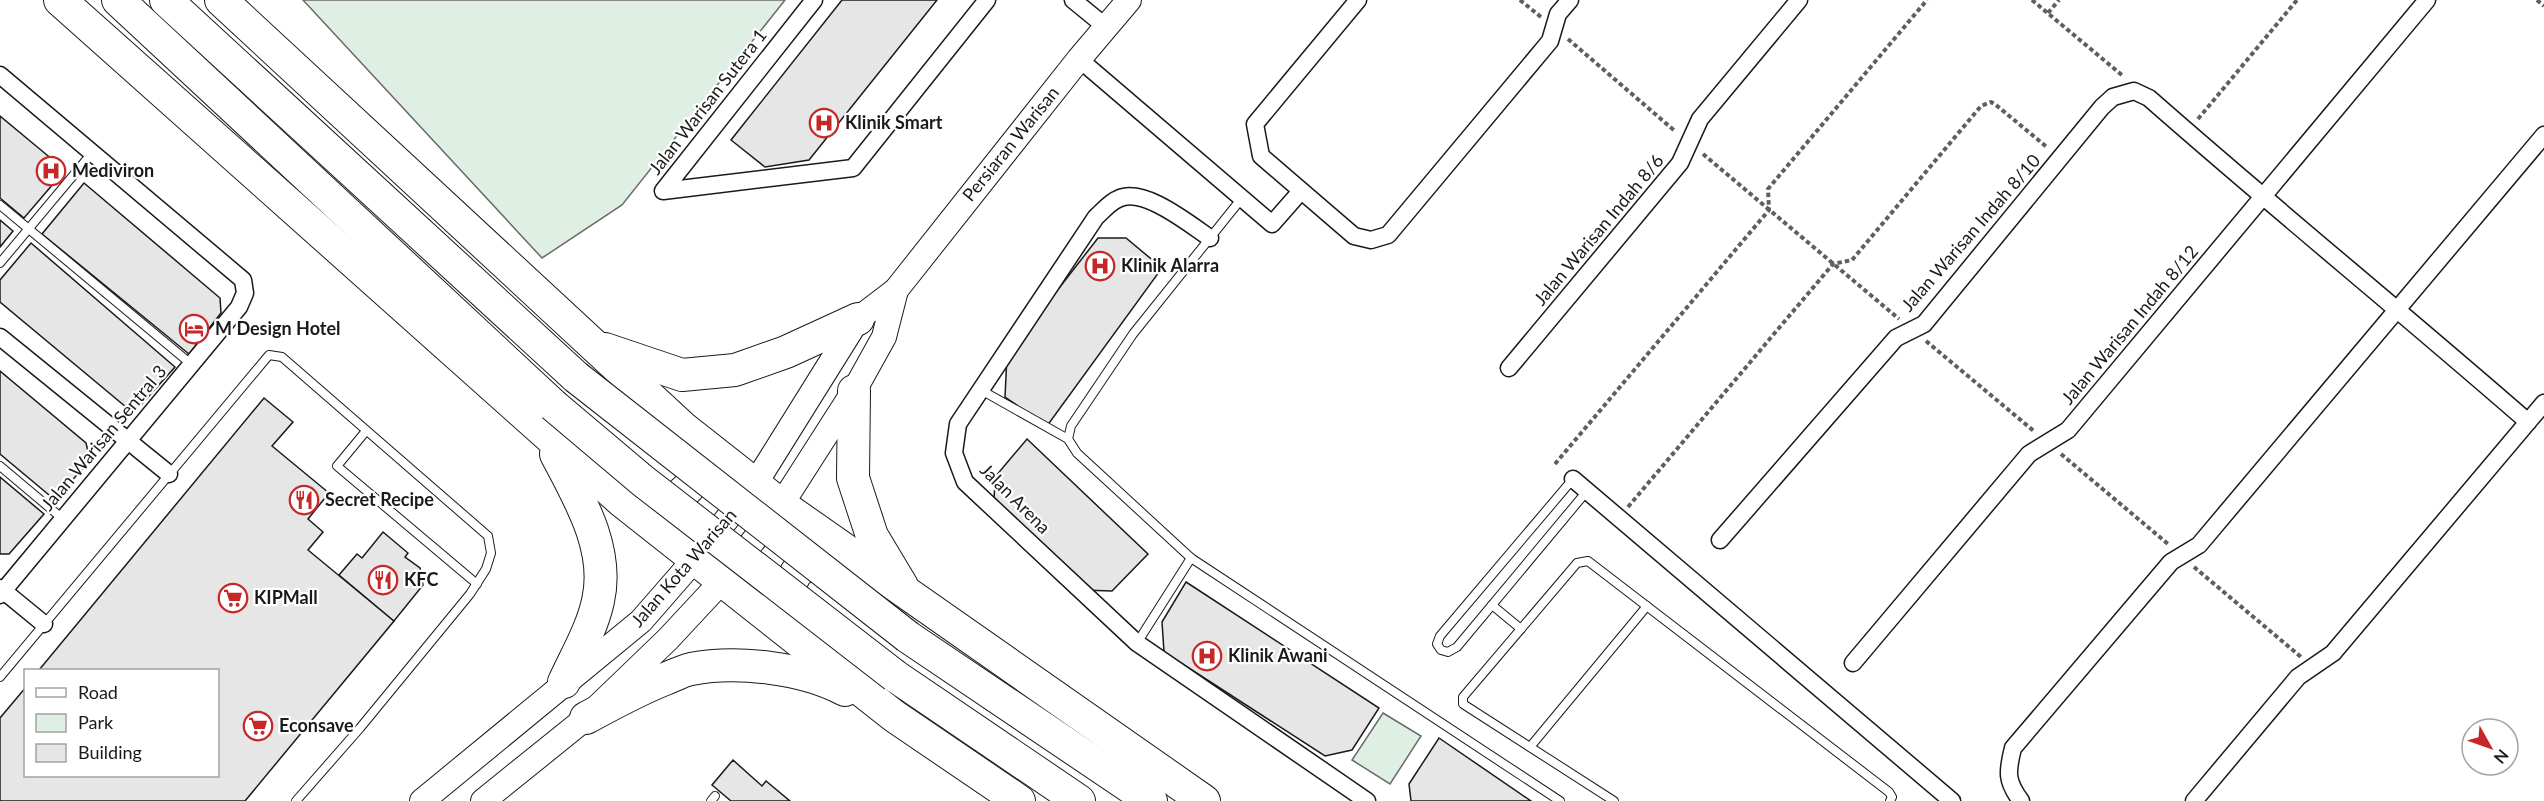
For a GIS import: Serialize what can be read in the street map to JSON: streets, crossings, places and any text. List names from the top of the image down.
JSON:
{
  "streets": {
    "street": [
      "Jalan Warisan Sutera 1",
      "Persiaran Warisan",
      "Jalan Warisan Indah 8/6",
      "Jalan Warisan Indah 8/10",
      "Jalan Warisan Indah 8/12",
      "Jalan Warisan Sentral 3",
      "Jalan Arena",
      "Jalan Kota Warisan"
    ]
  },
  "crossings": [
    ["Persiaran Warisan", "Jalan Kota Warisan"]
  ],
  "places": {
    "hospital": [
      "Klinik Smart",
      "Mediviron",
      "Klinik Alarra",
      "Klinik Awani"
    ],
    "hotel": ["M Design Hotel"],
    "restaurant": ["Secret Recipe", "KFC"],
    "supermarket": ["KIPMall", "Econsave"]
  },
  "legend": ["Road", "Park", "Building"],
  "north": "bottom right"
}
